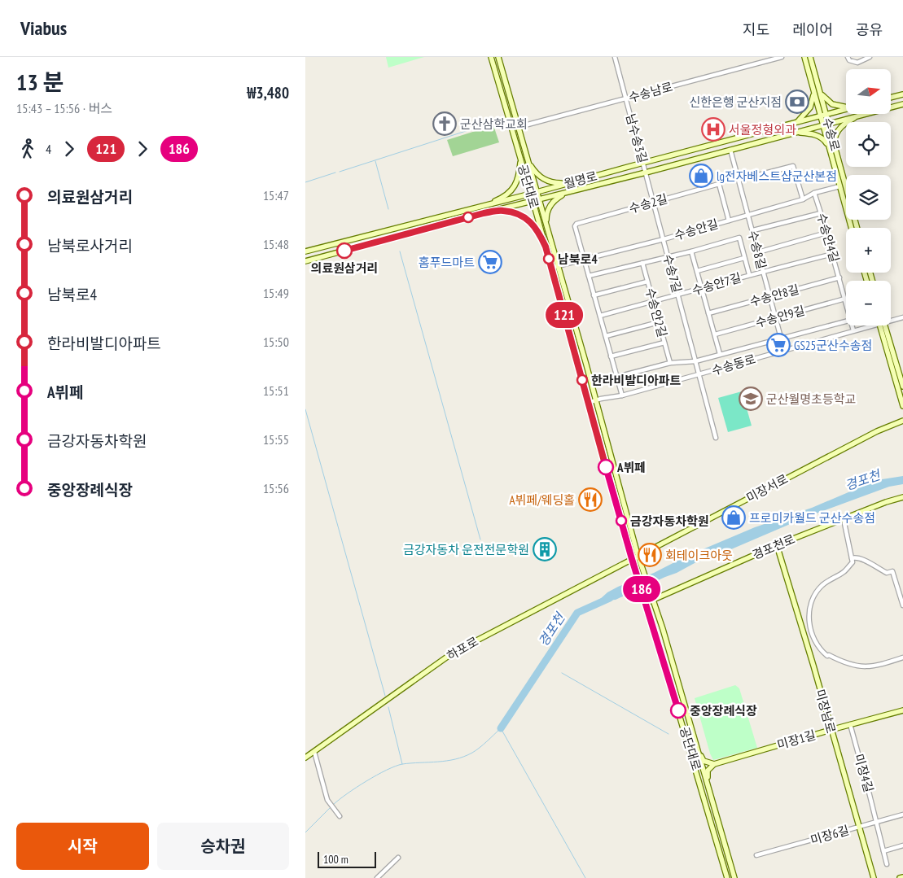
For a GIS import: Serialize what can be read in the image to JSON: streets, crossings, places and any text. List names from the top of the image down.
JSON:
{
  "streets": {
    "street": [
      "수송남로",
      "수송로",
      "남수송3길",
      "월명로",
      "공단대로",
      "수송2길",
      "수송안길",
      "수송안4길",
      "수송8길",
      "수송7길",
      "수송안7길",
      "수송안8길",
      "수송안2길",
      "수송안9길",
      "수송동로",
      "미장서로",
      "경포천로",
      "하포로",
      "미장남로",
      "미장1길",
      "미장4길",
      "미장6길"
    ]
  },
  "crossings": [
    ["수송남로", "남수송3길"],
    ["수송남로", "공단대로"],
    ["수송로", "월명로"],
    ["수송로", "수송안길"],
    ["남수송3길", "월명로"],
    ["남수송3길", "수송7길"],
    ["월명로", "공단대로"],
    ["월명로", "수송8길"],
    ["월명로", "수송7길"],
    ["공단대로", "수송안길"],
    ["공단대로", "수송동로"],
    ["공단대로", "미장서로"],
    ["공단대로", "경포천로"],
    ["공단대로", "하포로"],
    ["수송2길", "수송안길"],
    ["수송2길", "수송7길"],
    ["수송안길", "수송안4길"],
    ["수송안길", "수송8길"],
    ["수송안길", "수송7길"],
    ["수송안4길", "수송안7길"],
    ["수송안4길", "수송안8길"],
    ["수송안4길", "수송안9길"],
    ["수송안4길", "수송동로"],
    ["수송8길", "수송안7길"],
    ["수송8길", "수송안8길"],
    ["수송8길", "수송안9길"],
    ["수송8길", "수송동로"],
    ["수송7길", "수송안7길"],
    ["수송7길", "수송동로"],
    ["수송안7길", "수송안2길"],
    ["미장서로", "하포로"],
    ["경포천로", "미장남로"],
    ["미장남로", "미장1길"],
    ["미장남로", "미장6길"],
    ["미장1길", "미장4길"],
    ["미장4길", "미장6길"]
  ],
  "water": ["경포천"],
  "places": {
    "bank": ["신한은행 군산지점"],
    "church": ["군산삼학교회"],
    "hospital": ["서울정형외과"],
    "shop": ["lg전자베스트샵군산본점", "프로미카월드 군산수송점"],
    "other": [
      "의료원삼거리",
      "남북로4",
      "한라비발디아파트",
      "A뷔페",
      "금강자동차학원",
      "중앙장례식장"
    ],
    "supermarket": ["홈푸드마트", "GS25군산수송점"],
    "school or university": ["군산월명초등학교"],
    "restaurant": ["A뷔페/웨딩홀", "회테이크아웃"],
    "building": ["금강자동차 운전전문학원"]
  },
  "lines": ["bus line 121", "bus line 186"],
  "scale_bar": "100 m",
  "north": "right",
  "page": {
    "header": "Viabus",
    "nav": ["지도", "레이어", "공유"],
    "heading": ["13 분", "15:43 – 15:56 · 버스", "₩3,480"],
    "on_map": ["121", "186"],
    "map_buttons": ["+", "−"],
    "legs": ["4", "121", "186"],
    "list": [
      {
        "name": "의료원삼거리",
        "value": "15:47"
      },
      {
        "name": "남북로사거리",
        "value": "15:48"
      },
      {
        "name": "남북로4",
        "value": "15:49"
      },
      {
        "name": "한라비발디아파트",
        "value": "15:50"
      },
      {
        "name": "A뷔페",
        "value": "15:51"
      },
      {
        "name": "금강자동차학원",
        "value": "15:55"
      },
      {
        "name": "중앙장례식장",
        "value": "15:56"
      }
    ],
    "buttons": ["시작", "승차권"],
    "scale": "100 m"
  }
}
